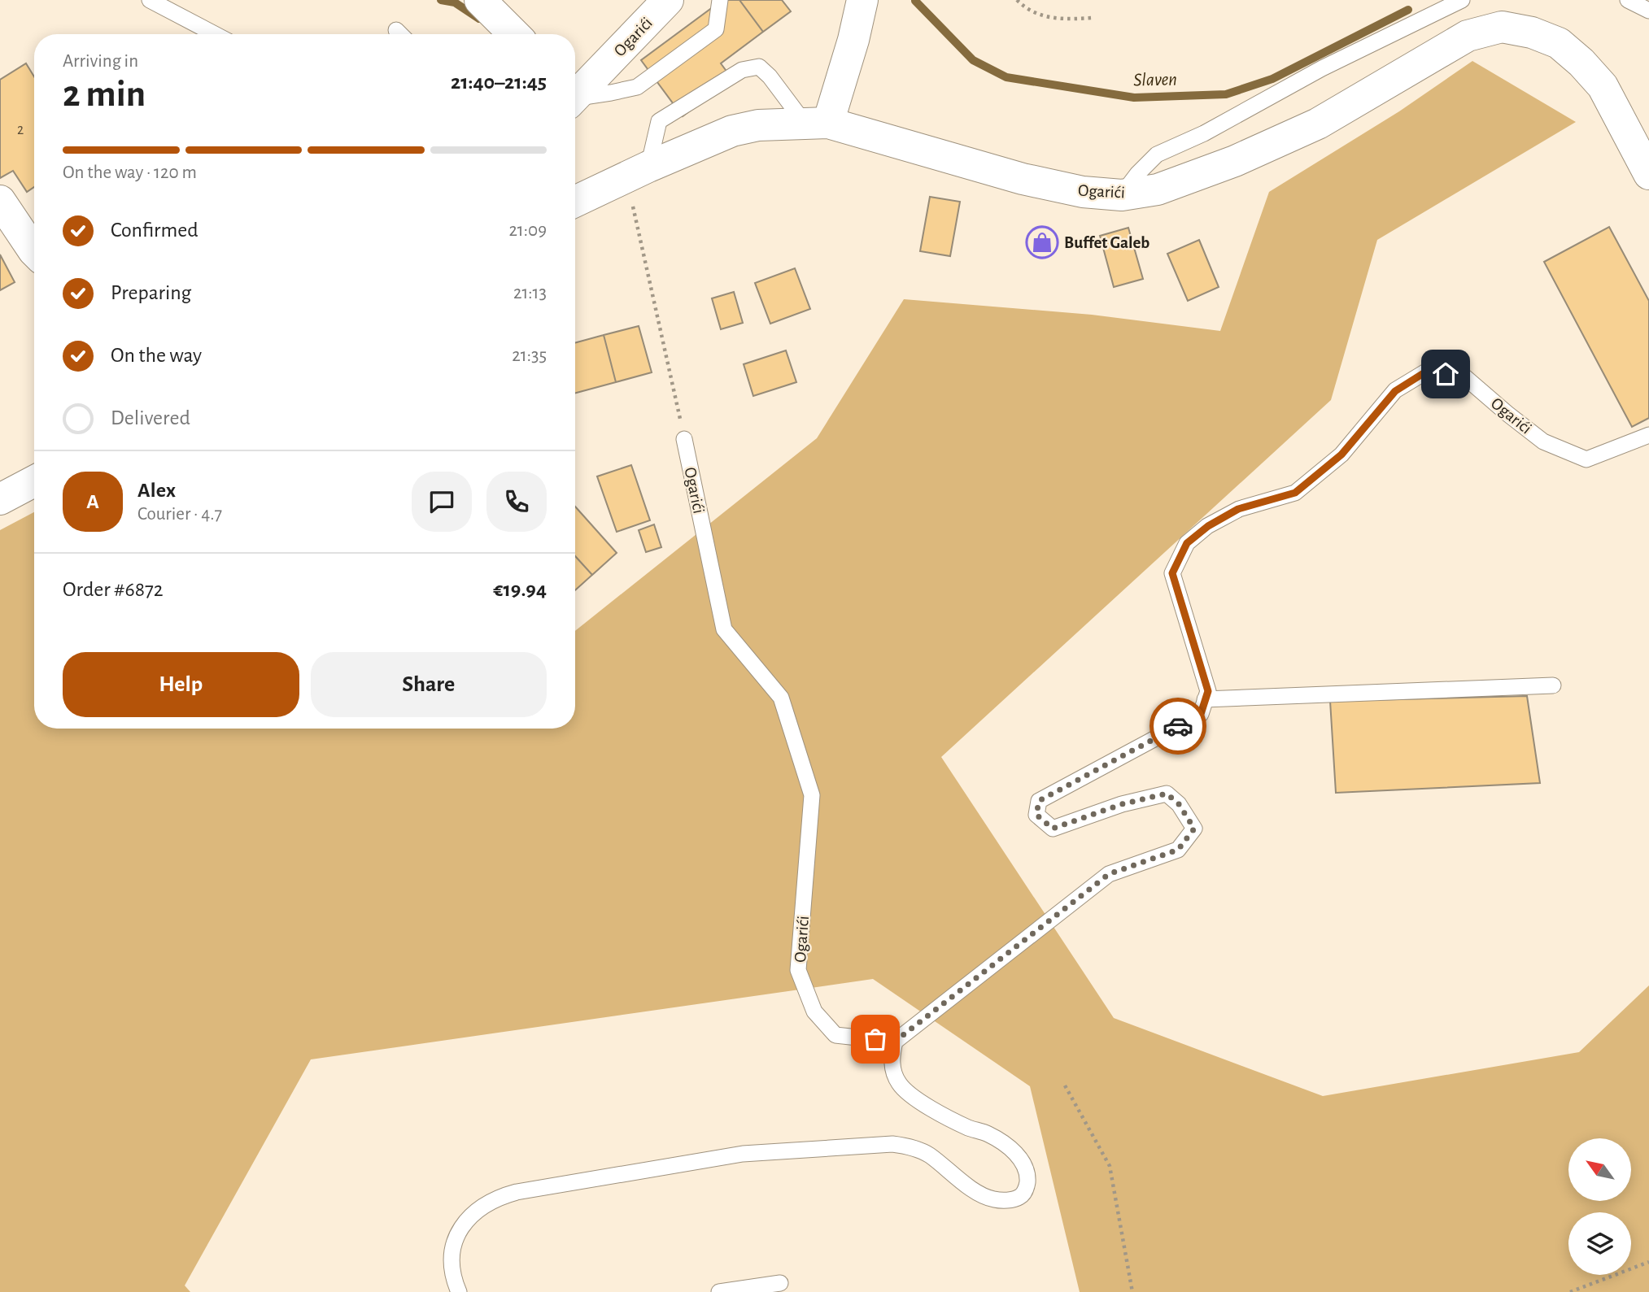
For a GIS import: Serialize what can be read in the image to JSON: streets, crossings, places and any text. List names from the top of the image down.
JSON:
{
  "streets": {
    "street": ["Ogarići"]
  },
  "water": ["Slaven"],
  "places": {
    "shop": ["Buffet Galeb"]
  },
  "house_numbers": ["2"],
  "north": "top left",
  "page": {
    "heading": ["2 min", "Arriving in", "21:40–21:45"],
    "panel": [
      "Alex",
      "Courier · 4.7",
      "Order #6872",
      "€19.94"
    ],
    "bar": "On the way · 120 m",
    "list": [
      ["Confirmed", "21:09"],
      ["Preparing", "21:13"],
      ["On the way", "21:35"],
      "Delivered"
    ],
    "round": "A",
    "buttons": ["Help", "Share"]
  }
}
